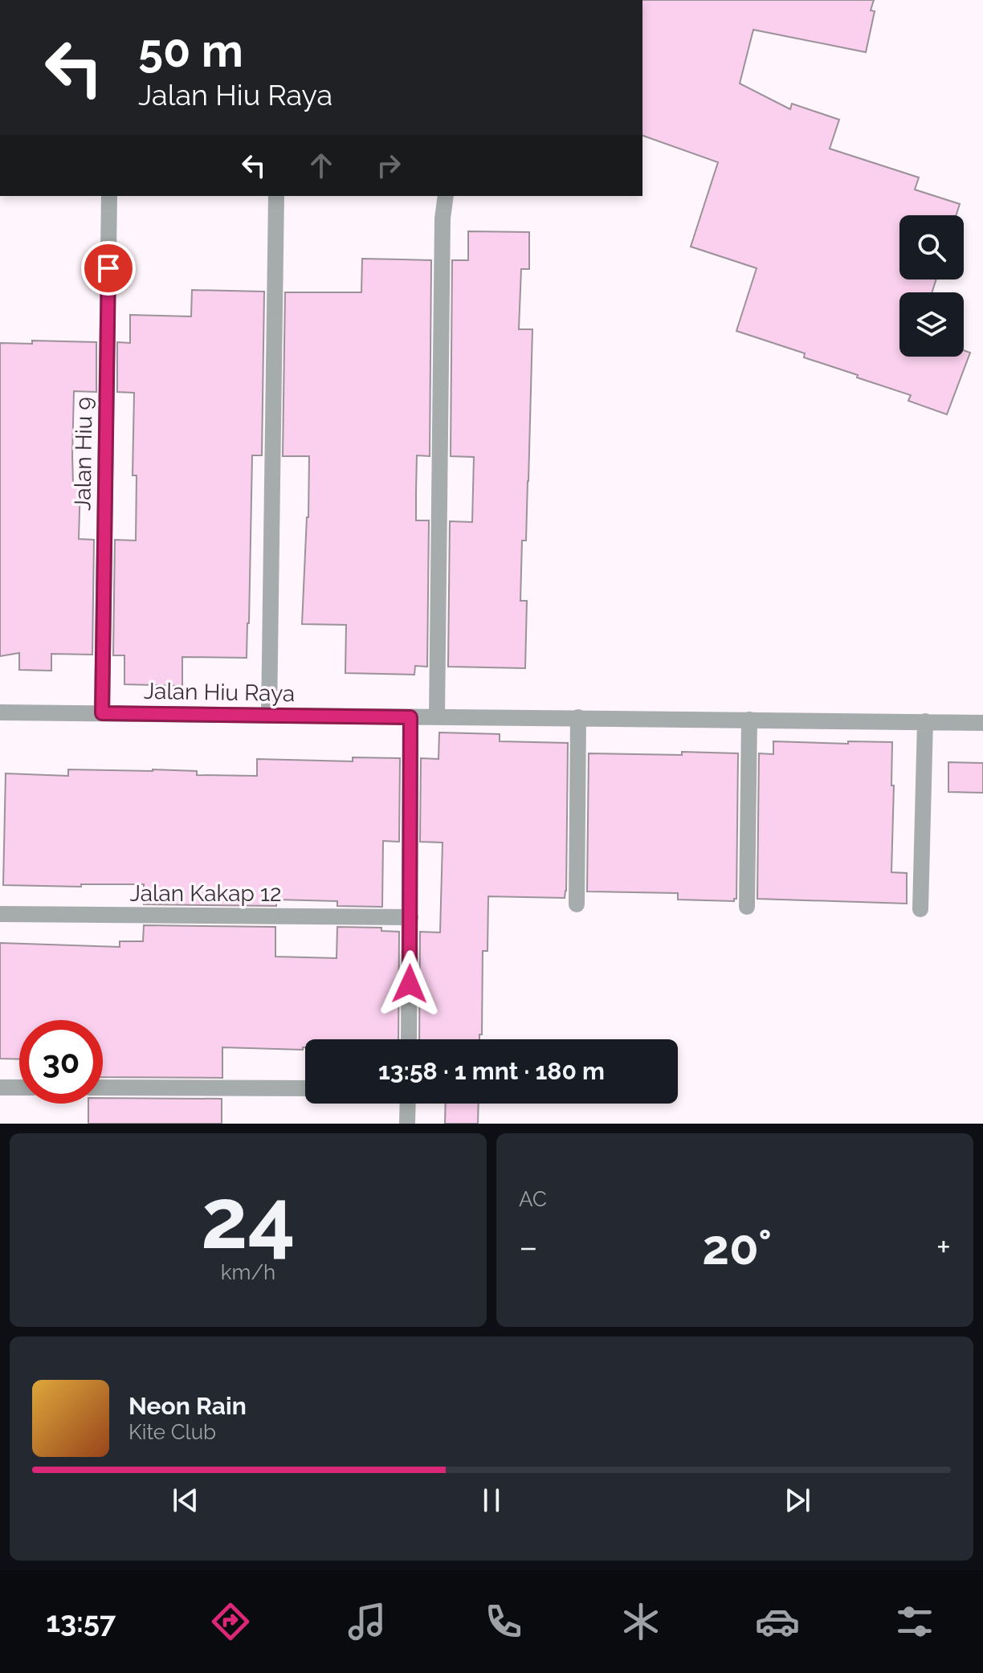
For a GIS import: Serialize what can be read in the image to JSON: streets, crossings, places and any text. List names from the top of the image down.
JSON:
{
  "streets": {
    "street": ["Jalan Hiu 9", "Jalan Hiu Raya", "Jalan Kakap 12"]
  },
  "crossings": [
    ["Jalan Hiu 9", "Jalan Hiu Raya"]
  ],
  "page": {
    "turn": ["50 m", "Jalan Hiu Raya"],
    "limit": "30",
    "trip": "13:58 · 1 mnt · 180 m",
    "tile": [
      ["24", "km/h"],
      "AC"
    ],
    "heat": ["−", "20°", "+"],
    "song": ["Neon Rain", "Kite Club"],
    "tabs": "13:57"
  }
}
